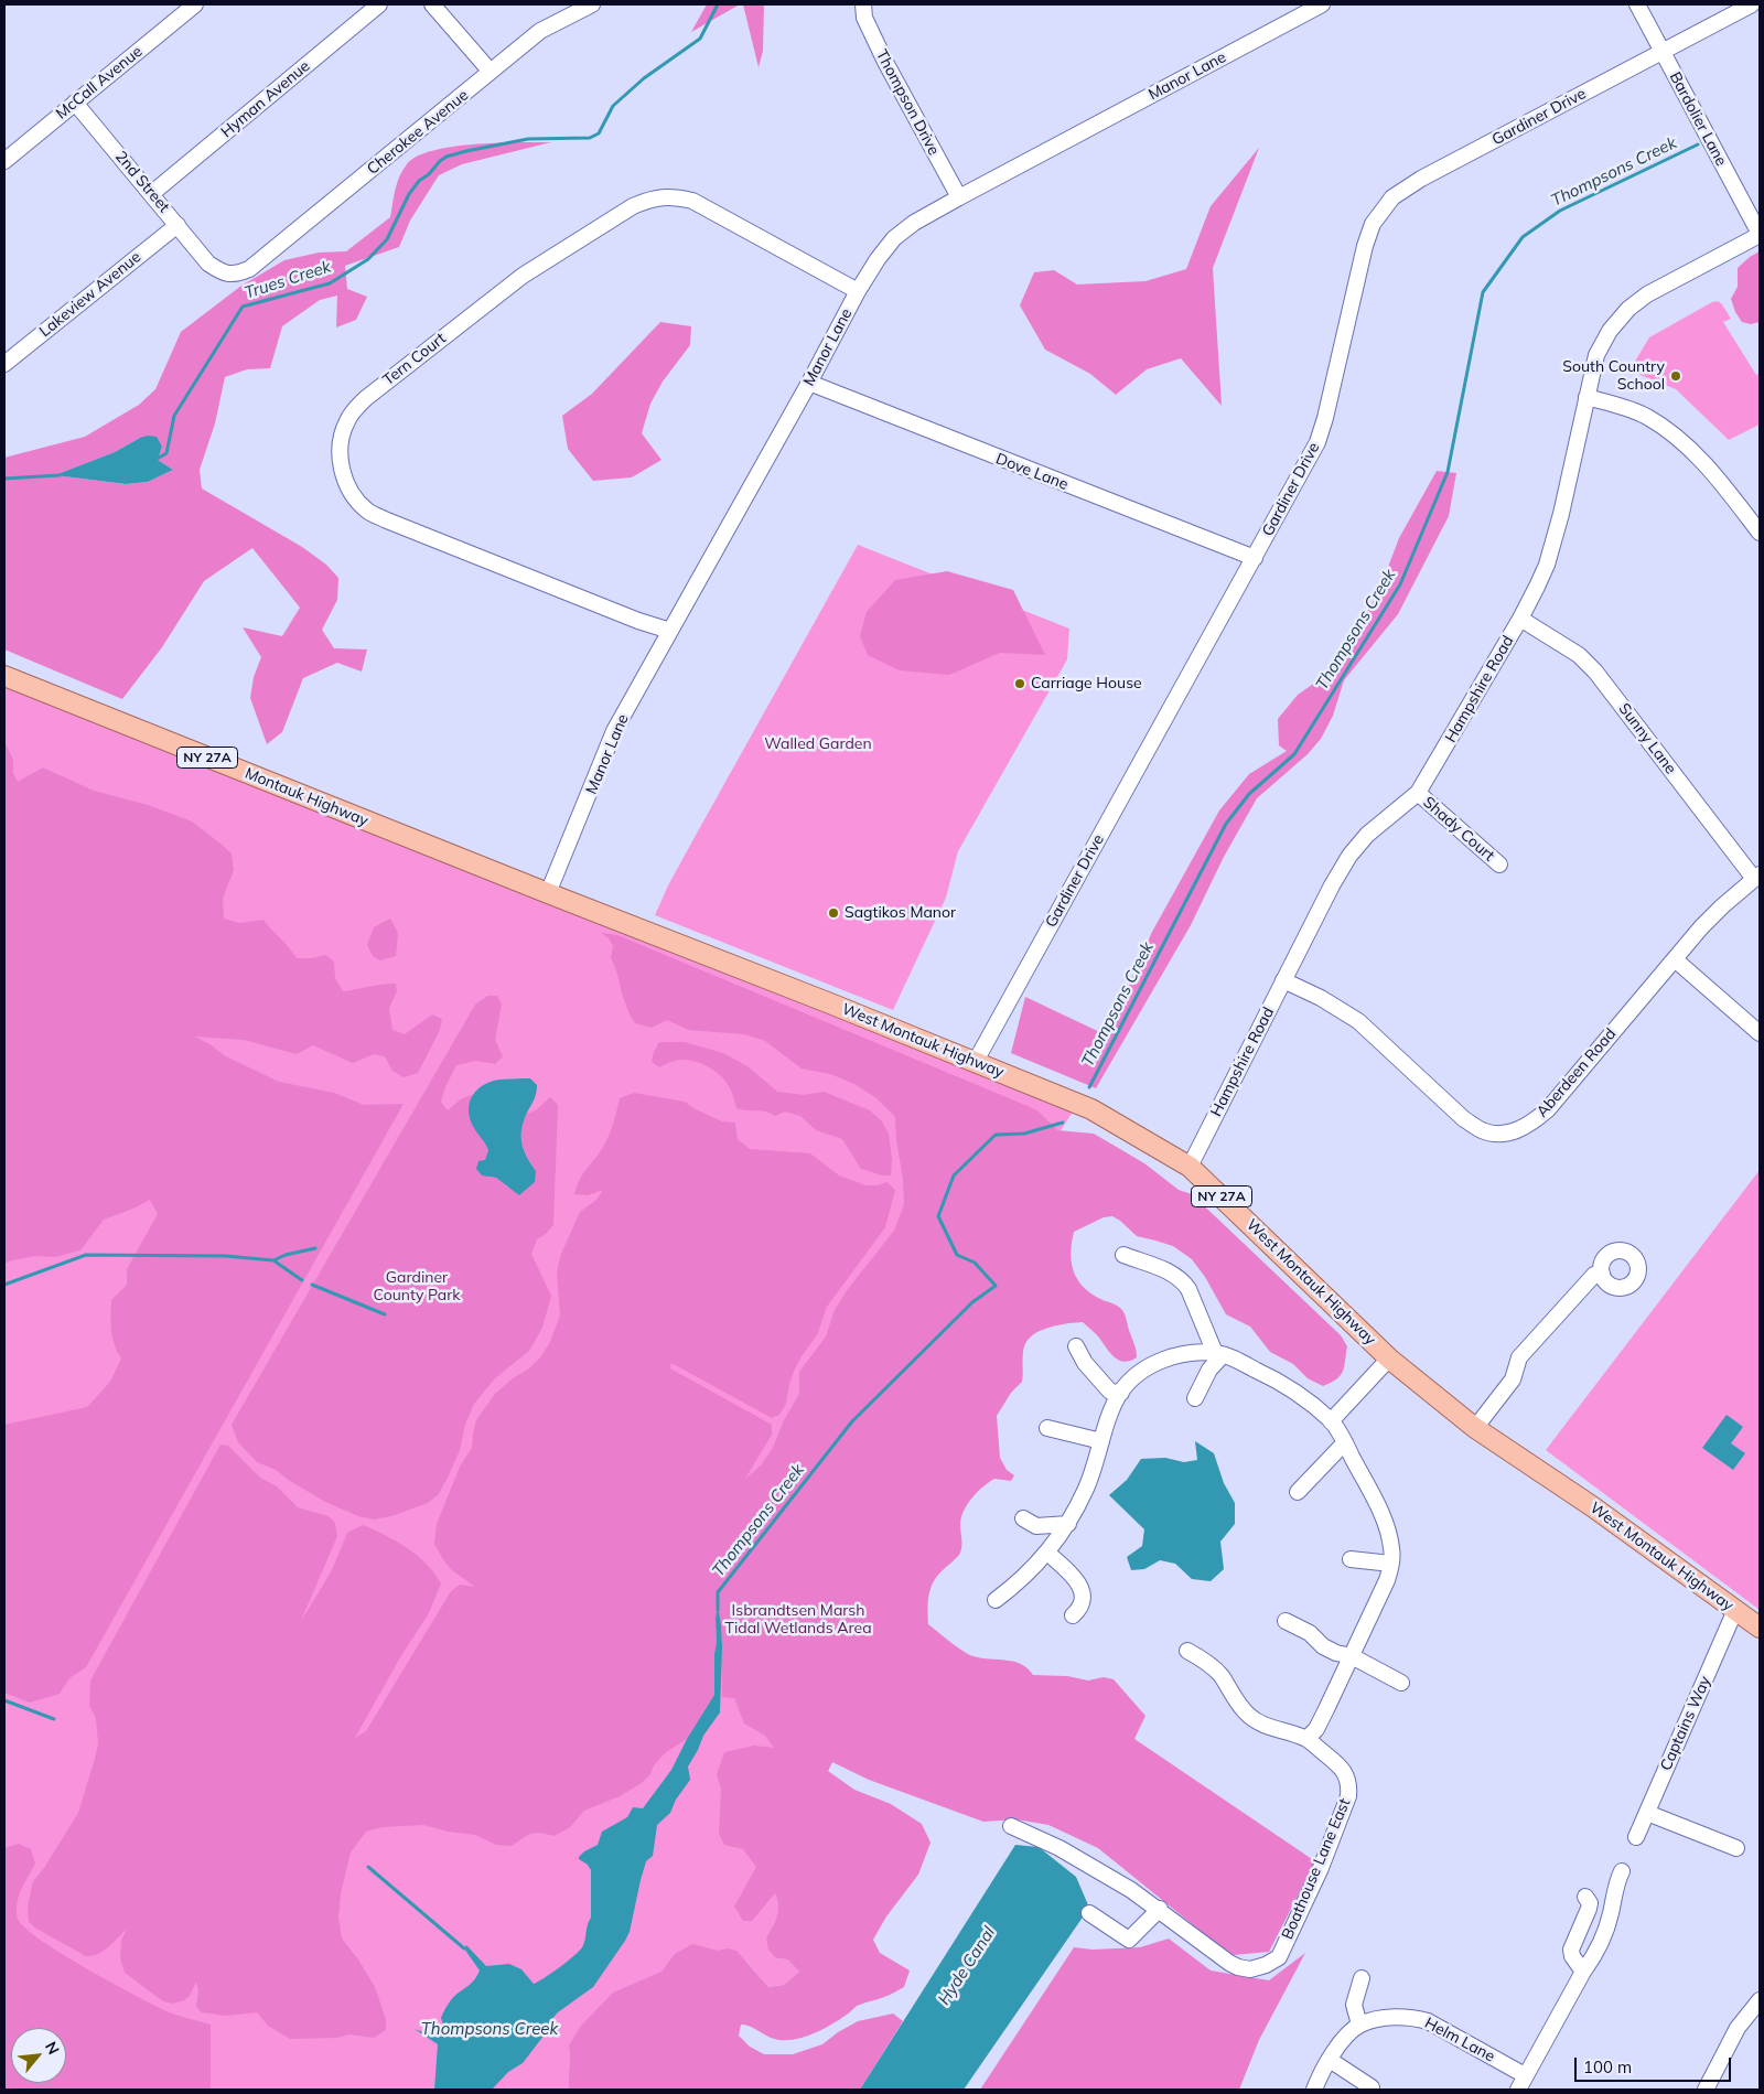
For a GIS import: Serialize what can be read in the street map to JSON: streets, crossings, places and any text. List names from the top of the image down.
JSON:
{
  "streets": {
    "main road": ["NY 27A", "Montauk Highway", "West Montauk Highway"],
    "street": [
      "Manor Lane",
      "McCall Avenue",
      "Hyman Avenue",
      "Thompson Drive",
      "Gardiner Drive",
      "Bardolier Lane",
      "Cherokee Avenue",
      "2nd Street",
      "Lakeview Avenue",
      "Tern Court",
      "Dove Lane",
      "Hampshire Road",
      "Sunny Lane",
      "Shady Court",
      "Aberdeen Road",
      "Captains Way",
      "Boathouse Lane East",
      "Helm Lane"
    ]
  },
  "crossings": [
    ["Manor Lane", "Thompson Drive"],
    ["Manor Lane", "Tern Court"],
    ["Manor Lane", "Dove Lane"],
    ["Manor Lane", "Montauk Highway"],
    ["Manor Lane", "West Montauk Highway"],
    ["McCall Avenue", "2nd Street"],
    ["Hyman Avenue", "2nd Street"],
    ["Gardiner Drive", "Bardolier Lane"],
    ["Gardiner Drive", "Dove Lane"],
    ["Gardiner Drive", "West Montauk Highway"],
    ["Bardolier Lane", "Hampshire Road"],
    ["Cherokee Avenue", "2nd Street"],
    ["2nd Street", "Lakeview Avenue"],
    ["Hampshire Road", "Sunny Lane"],
    ["Hampshire Road", "Shady Court"],
    ["Hampshire Road", "West Montauk Highway"],
    ["Hampshire Road", "Aberdeen Road"],
    ["Sunny Lane", "Aberdeen Road"],
    ["Montauk Highway", "West Montauk Highway"],
    ["West Montauk Highway", "Captains Way"]
  ],
  "water": ["Thompsons Creek", "Trues Creek", "Hyde Canal"],
  "parks": ["Walled Garden", "Gardiner County Park", "Isbrandtsen Marsh Tidal Wetlands Area"],
  "places": ["South Country School", "Carriage House", "Sagtikos Manor"],
  "scale_bar": "100 m",
  "north": "top right"
}
